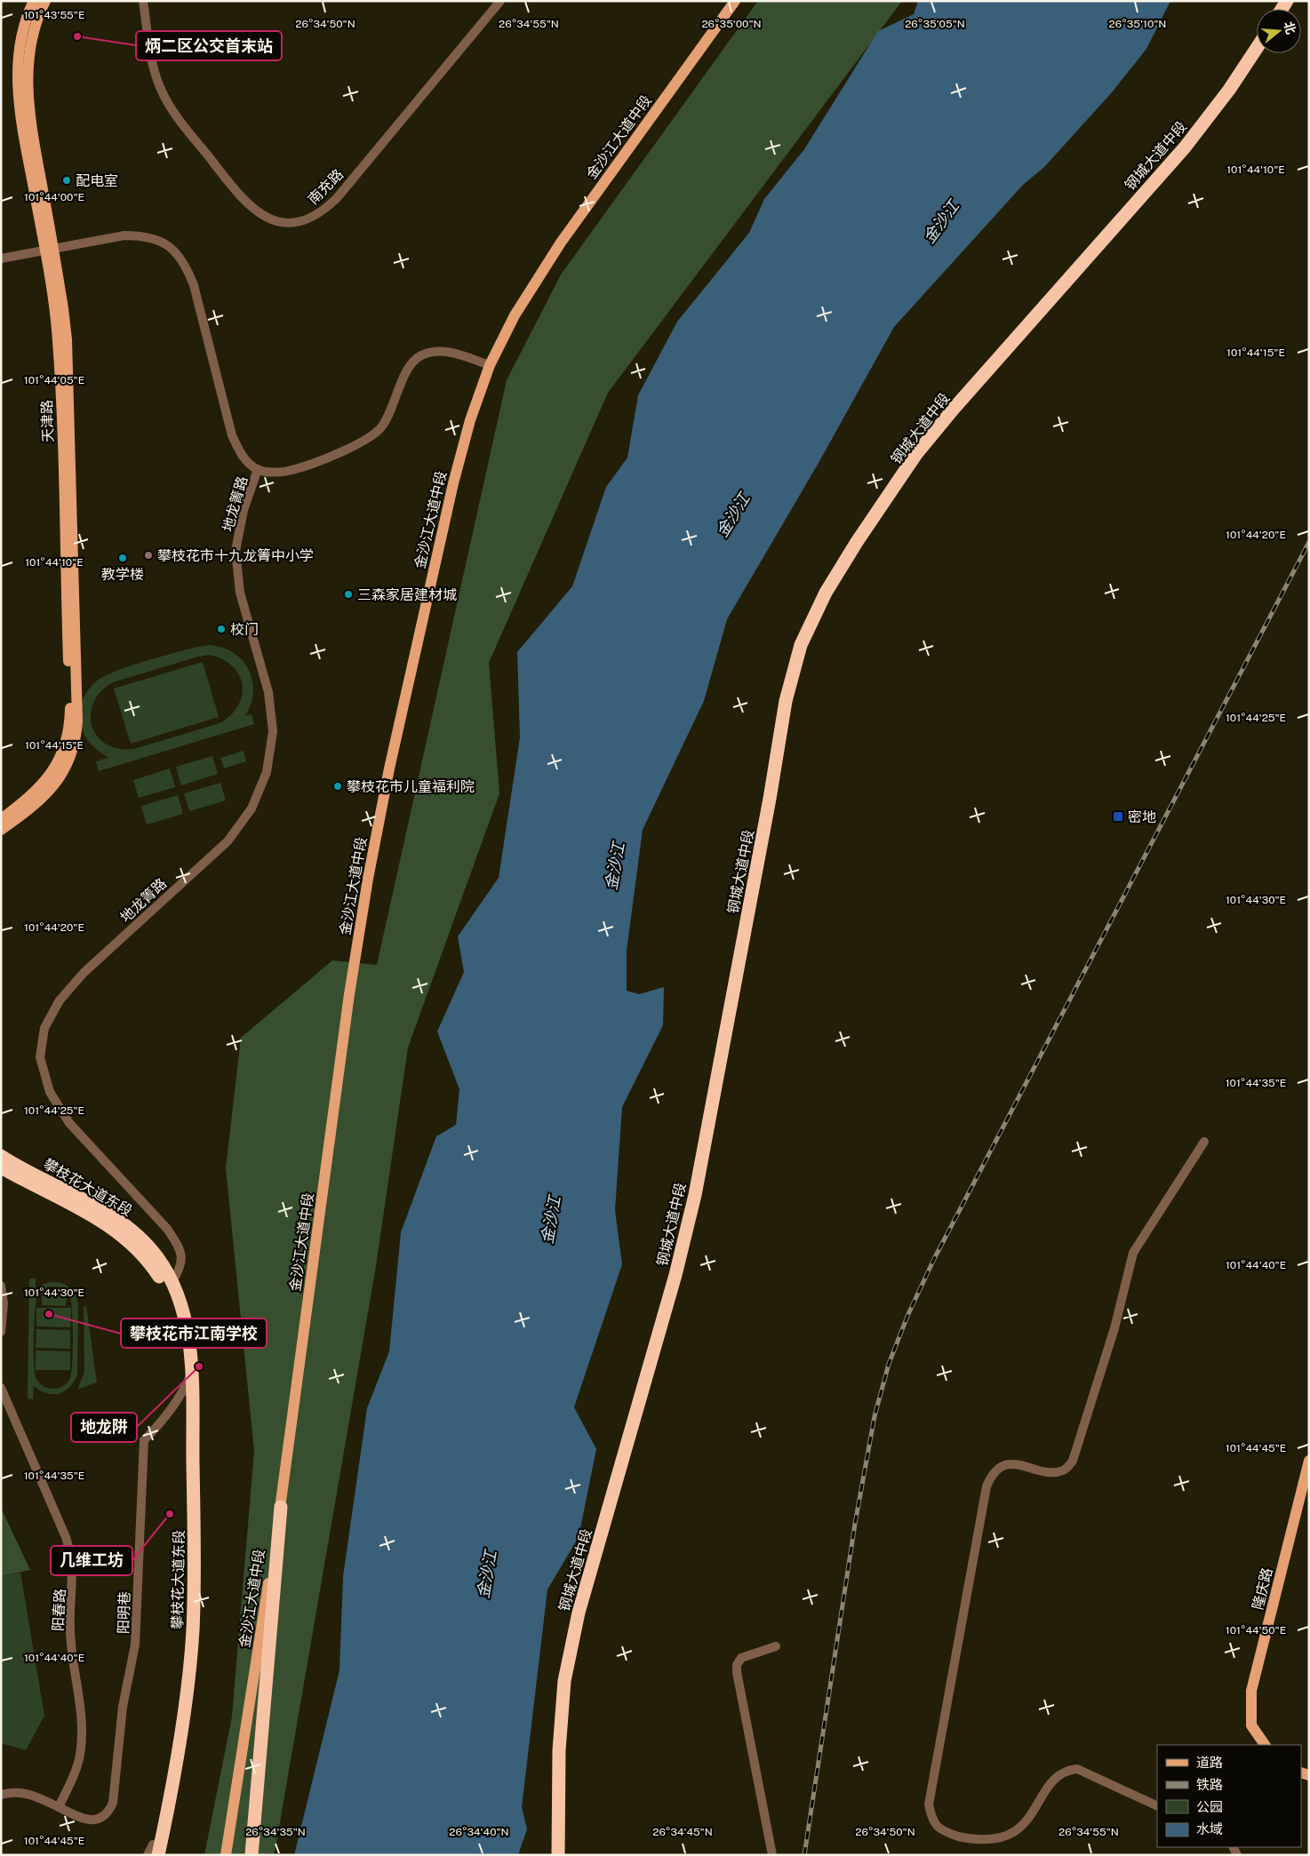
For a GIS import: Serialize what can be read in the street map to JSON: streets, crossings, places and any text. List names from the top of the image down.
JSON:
{
  "streets": {
    "highway": ["钢城大道中段", "攀枝花大道东段"],
    "main road": ["金沙江大道中段", "天津路", "隆庆路"],
    "street": [
      "南充路",
      "地龙箐路",
      "阳春路",
      "阳明巷"
    ]
  },
  "crossings": [
    ["地龙箐路", "攀枝花大道东段"],
    ["攀枝花大道东段", "阳明巷"],
    ["阳春路", "阳明巷"]
  ],
  "water": ["金沙江"],
  "places": {
    "other": [
      "炳二区公交首末站",
      "配电室",
      "攀枝花市十九龙箐中小学",
      "教学楼",
      "三森家居建材城",
      "校门",
      "攀枝花市儿童福利院",
      "攀枝花市江南学校",
      "地龙阱",
      "几维工坊"
    ],
    "transit": ["密地"]
  },
  "legend": [
    "道路",
    "铁路",
    "公园",
    "水域"
  ],
  "north": "right",
  "coordinates": [
    "101°43'55\"E",
    "26°34'50\"N",
    "26°34'55\"N",
    "26°35'00\"N",
    "26°35'05\"N",
    "26°35'10\"N",
    "101°44'10\"E",
    "101°44'00\"E",
    "101°44'15\"E",
    "101°44'05\"E",
    "101°44'20\"E",
    "101°44'25\"E",
    "101°44'30\"E",
    "101°44'35\"E",
    "101°44'40\"E",
    "101°44'45\"E",
    "101°44'50\"E",
    "26°34'35\"N",
    "26°34'40\"N",
    "26°34'45\"N"
  ]
}
